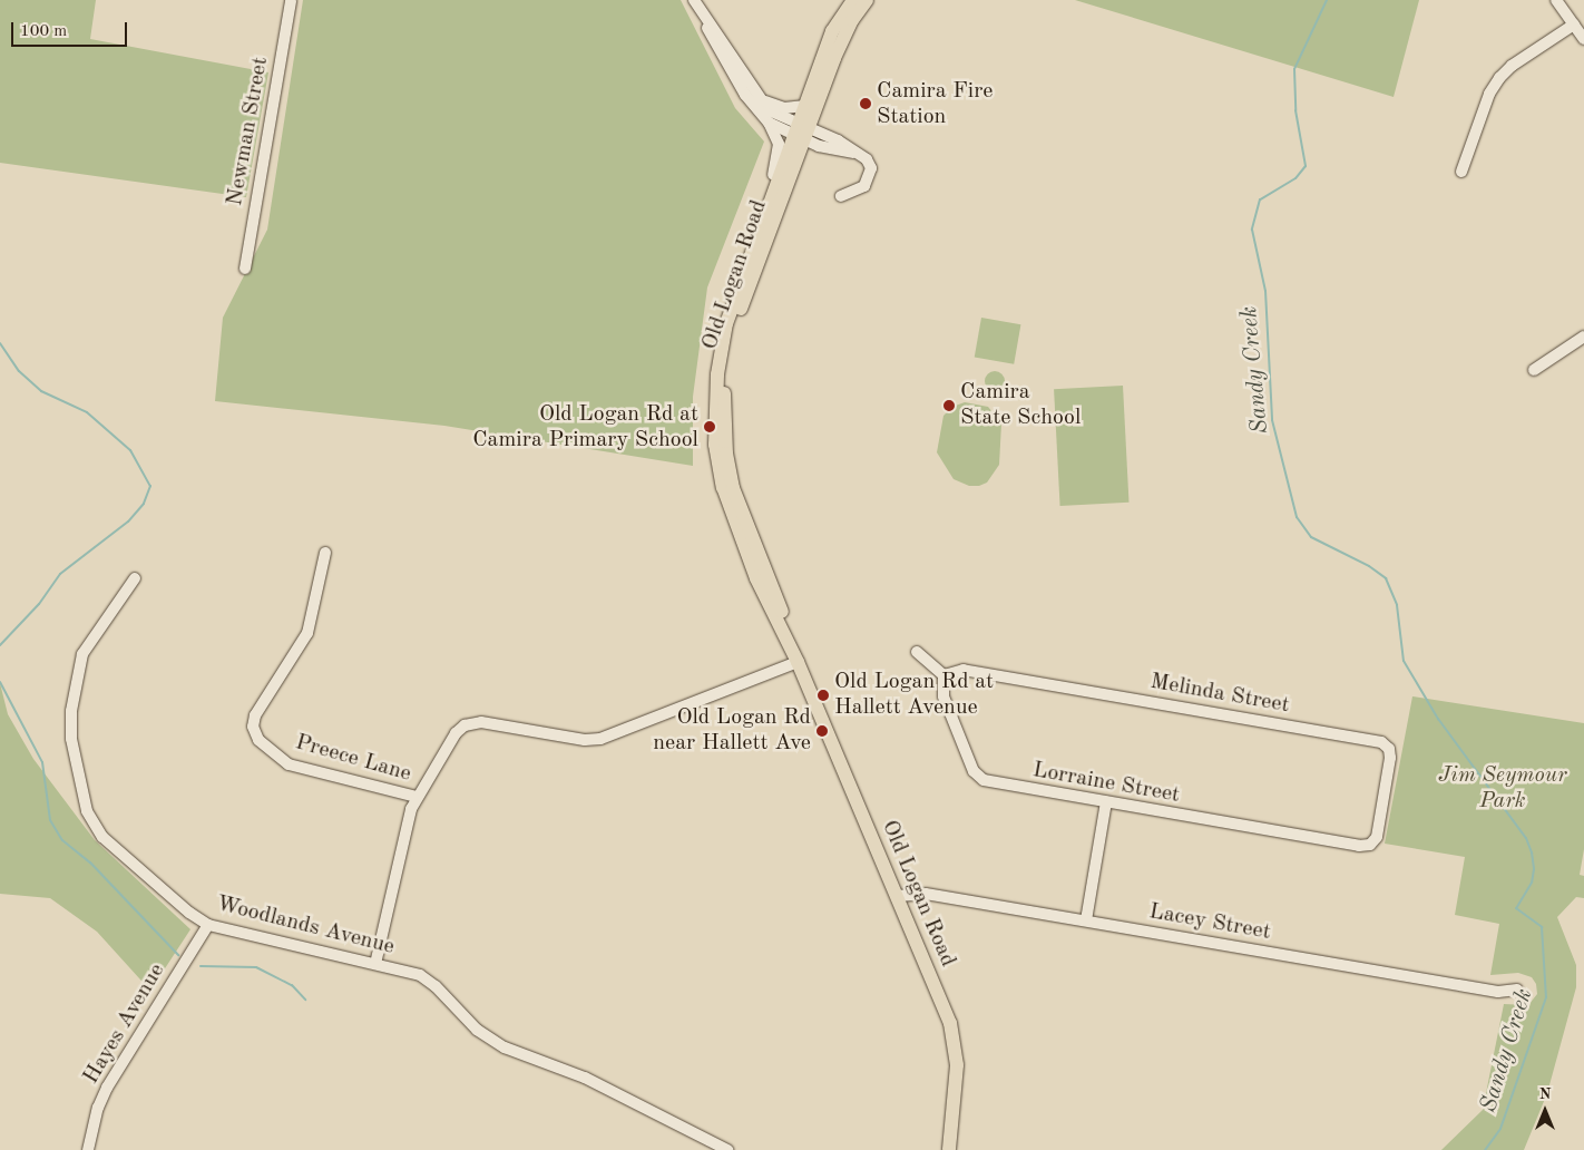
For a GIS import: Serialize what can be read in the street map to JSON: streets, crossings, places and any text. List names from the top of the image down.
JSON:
{
  "streets": {
    "main road": ["Old Logan Road"],
    "street": [
      "Newman Street",
      "Melinda Street",
      "Preece Lane",
      "Lorraine Street",
      "Lacey Street",
      "Woodlands Avenue",
      "Hayes Avenue"
    ]
  },
  "crossings": [
    ["Old Logan Road", "Lacey Street"],
    ["Melinda Street", "Lorraine Street"],
    ["Woodlands Avenue", "Hayes Avenue"]
  ],
  "water": ["Sandy Creek"],
  "parks": ["Jim Seymour Park"],
  "places": [
    "Camira Fire Station",
    "Camira State School",
    "Old Logan Rd at Camira Primary School",
    "Old Logan Rd at Hallett Avenue",
    "Old Logan Rd near Hallett Ave"
  ],
  "scale_bar": "100 m",
  "north": "top"
}
